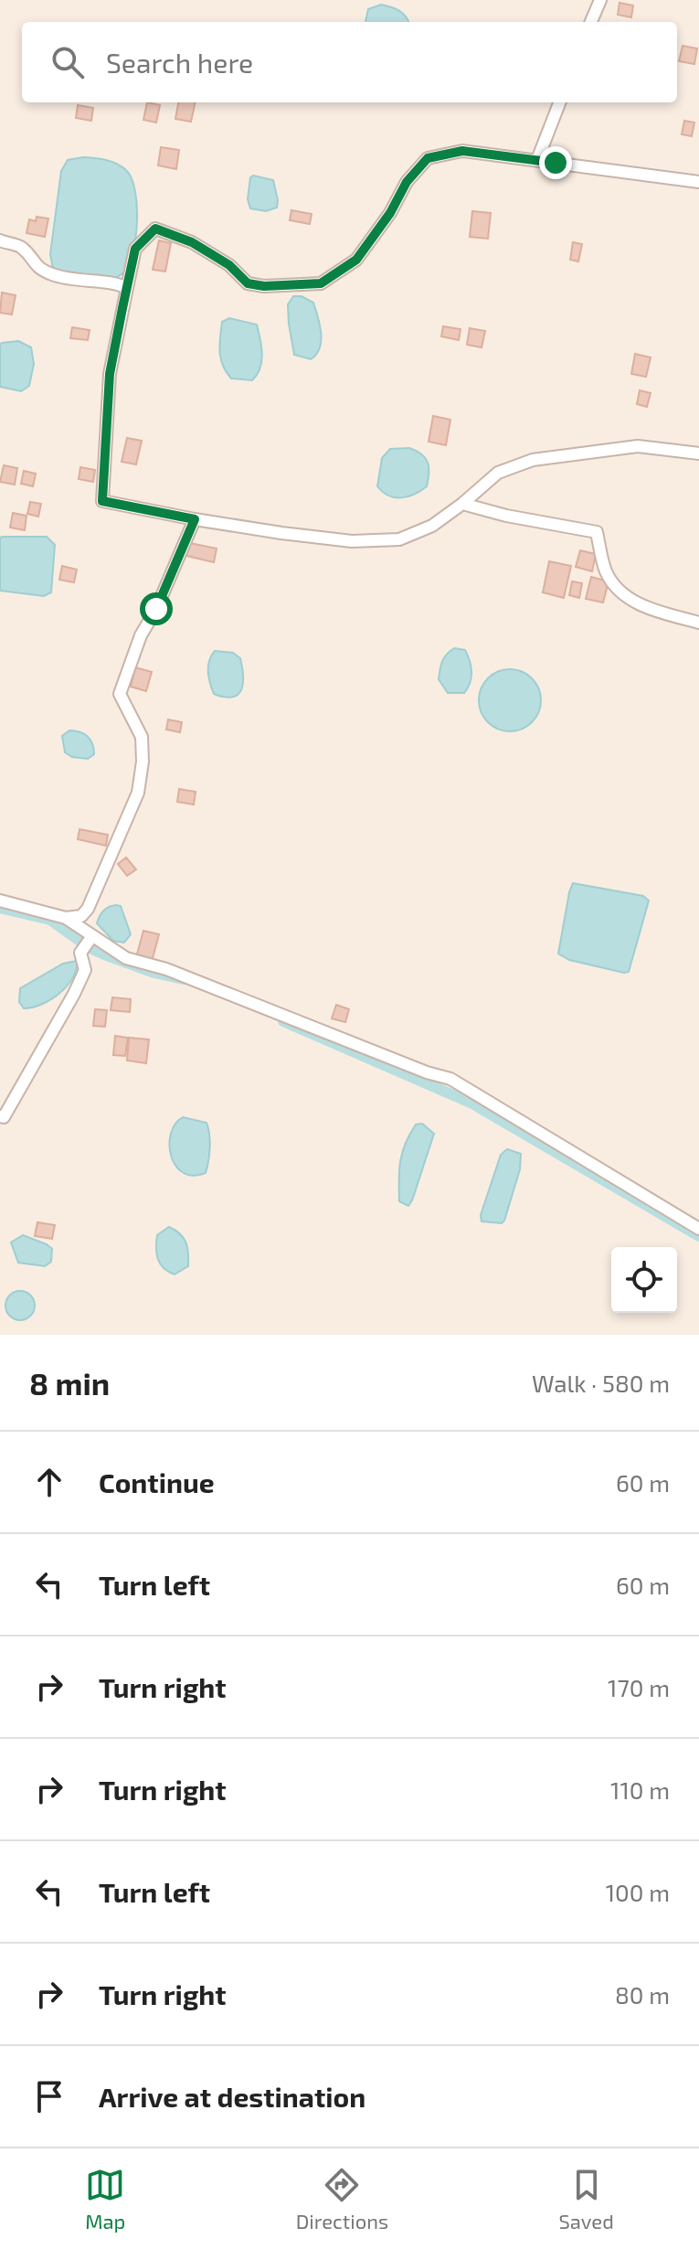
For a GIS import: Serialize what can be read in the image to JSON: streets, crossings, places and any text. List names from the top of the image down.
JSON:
{
  "page": {
    "search": "Search here",
    "heading": ["8 min", "Walk · 580 m"],
    "list": [
      ["Continue", "60 m"],
      ["Turn left", "60 m"],
      ["Turn right", "170 m"],
      ["Turn right", "110 m"],
      ["Turn left", "100 m"],
      ["Turn right", "80 m"],
      "Arrive at destination"
    ],
    "nav": ["Map", "Directions", "Saved"]
  }
}
